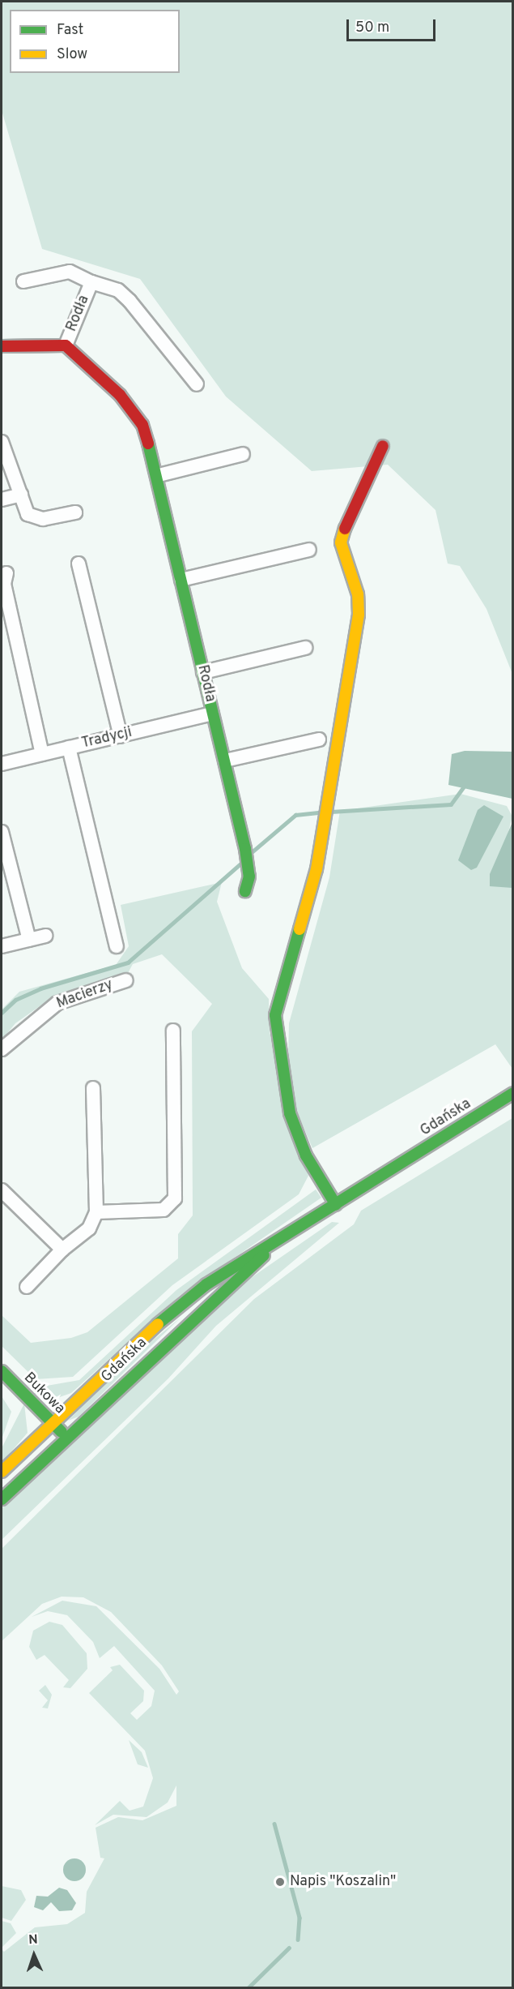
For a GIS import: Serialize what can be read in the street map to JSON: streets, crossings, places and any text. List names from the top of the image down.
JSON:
{
  "streets": {
    "street": [
      "Rodła",
      "Tradycji",
      "Macierzy",
      "Gdańska",
      "Bukowa"
    ]
  },
  "crossings": [
    ["Rodła", "Tradycji"],
    ["Gdańska", "Bukowa"]
  ],
  "places": ["Napis \"Koszalin\""],
  "legend": ["Fast", "Slow"],
  "scale_bar": "50 m",
  "north": "top"
}
